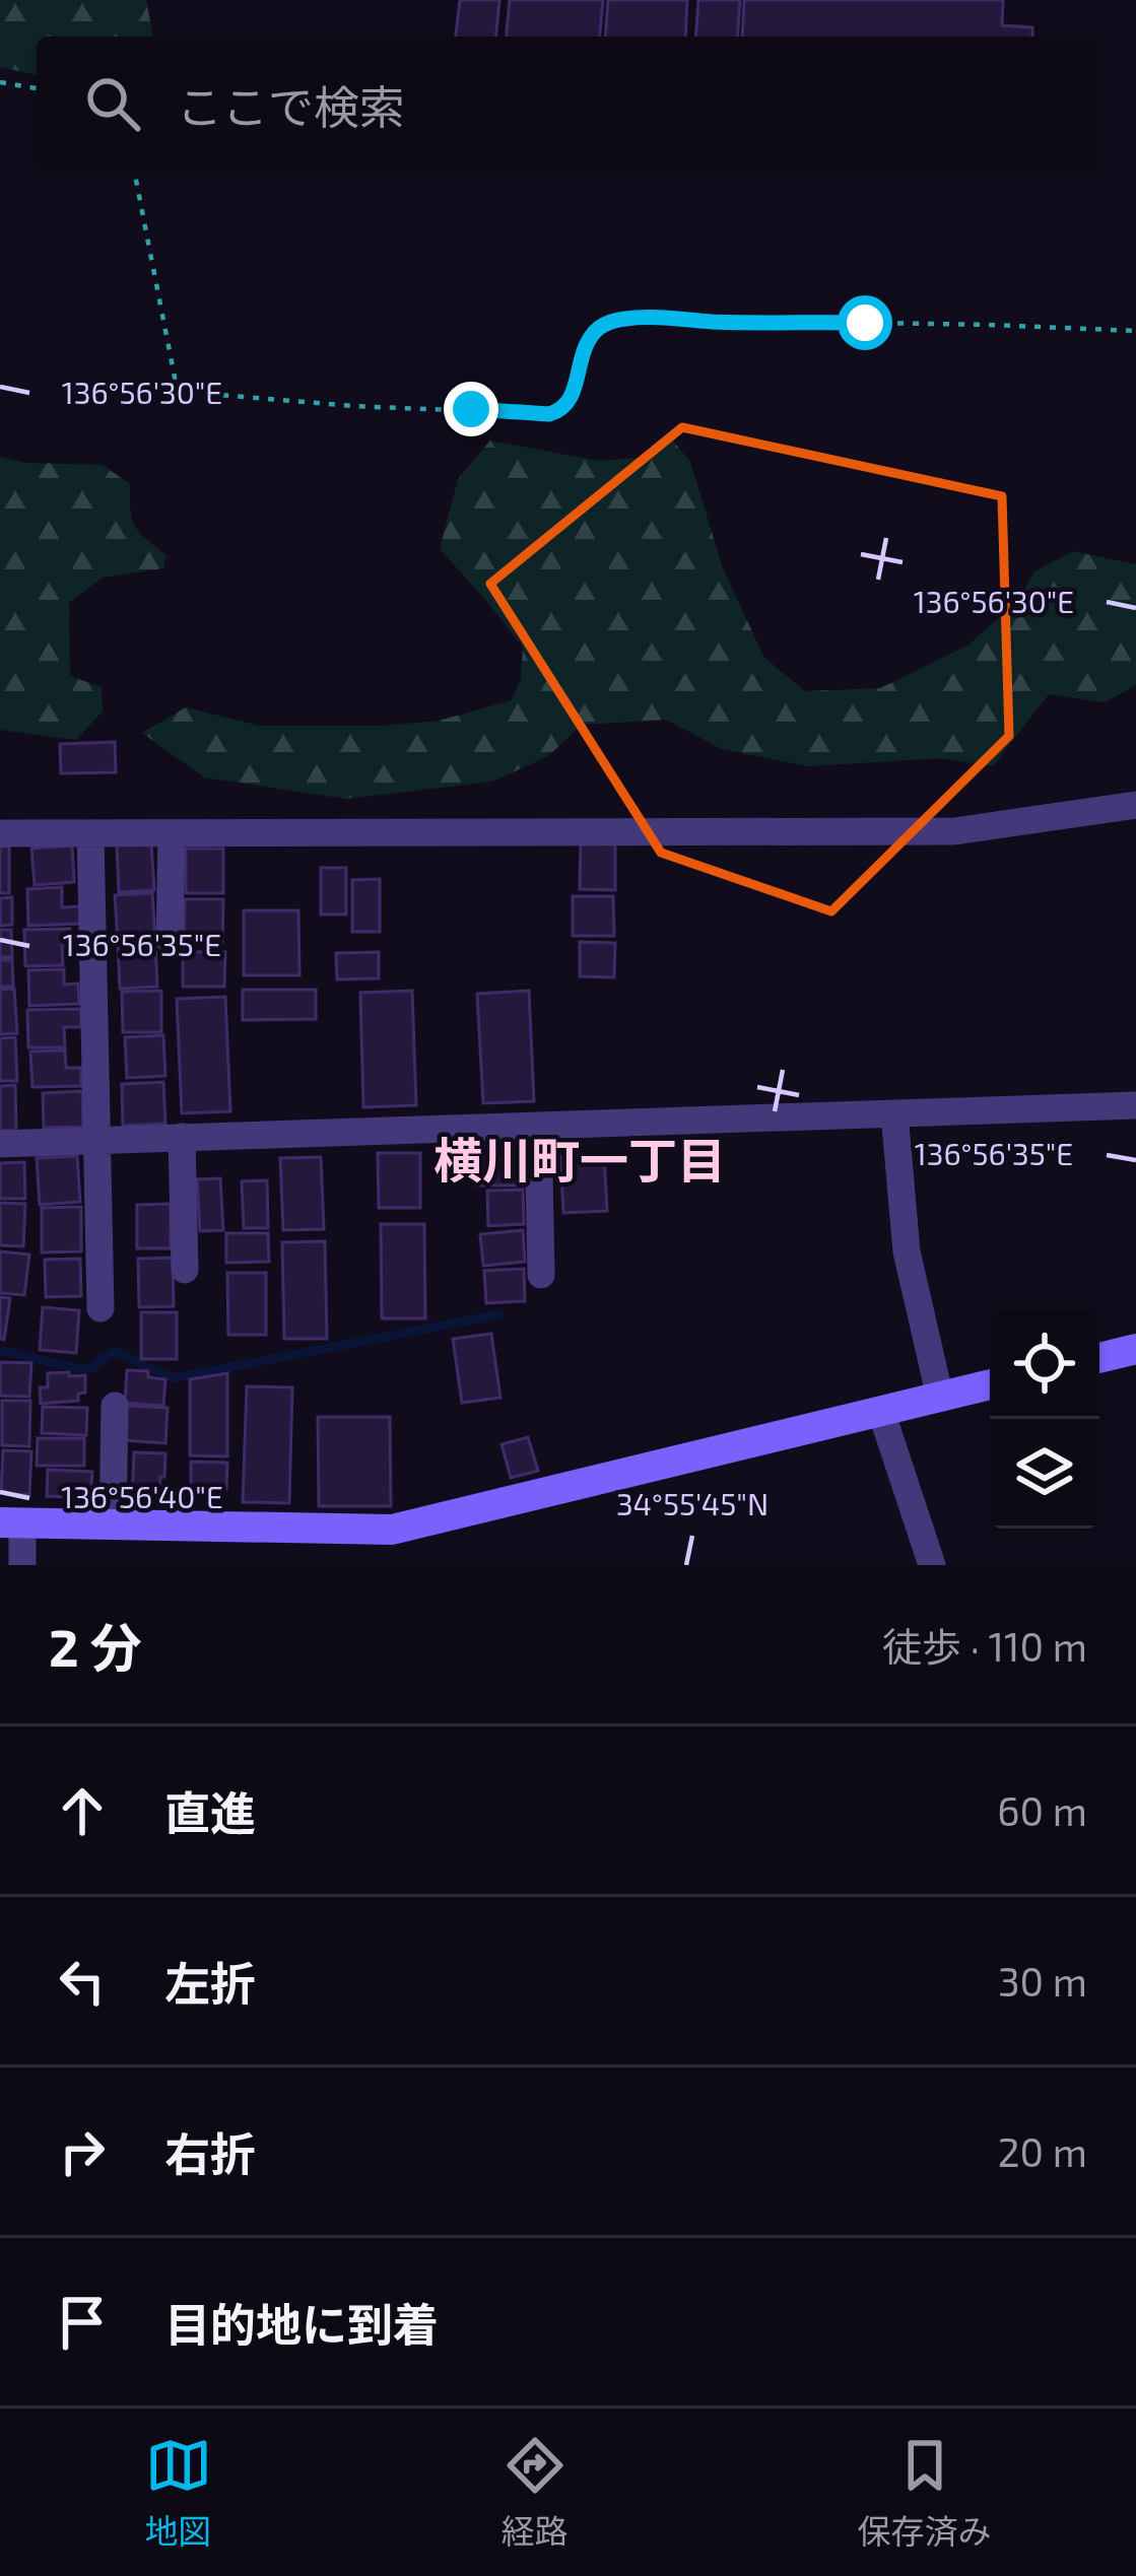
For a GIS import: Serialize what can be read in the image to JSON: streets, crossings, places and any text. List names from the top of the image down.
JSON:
{
  "districts": ["横川町一丁目"],
  "page": {
    "search": "ここで検索",
    "heading": ["2 分", "徒歩 · 110 m"],
    "list": [
      ["直進", "60 m"],
      ["左折", "30 m"],
      ["右折", "20 m"],
      "目的地に到着"
    ],
    "nav": ["地図", "経路", "保存済み"]
  },
  "coordinates": [
    "136°56'30\"E",
    "136°56'35\"E",
    "136°56'40\"E",
    "34°55'45\"N"
  ]
}
